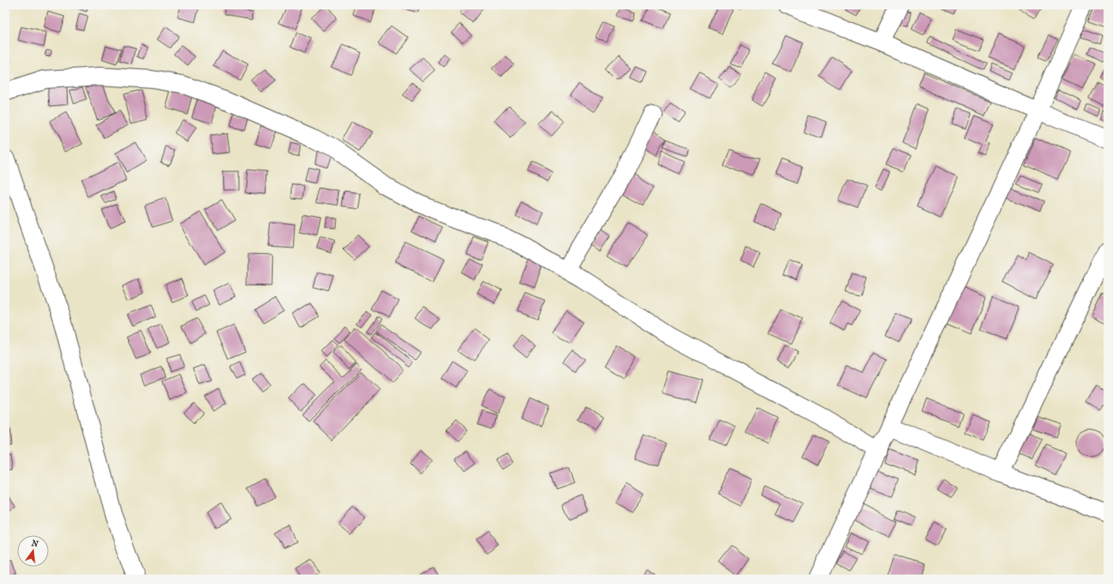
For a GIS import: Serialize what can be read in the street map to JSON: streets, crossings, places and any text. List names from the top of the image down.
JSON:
{
  "north": "top"
}
